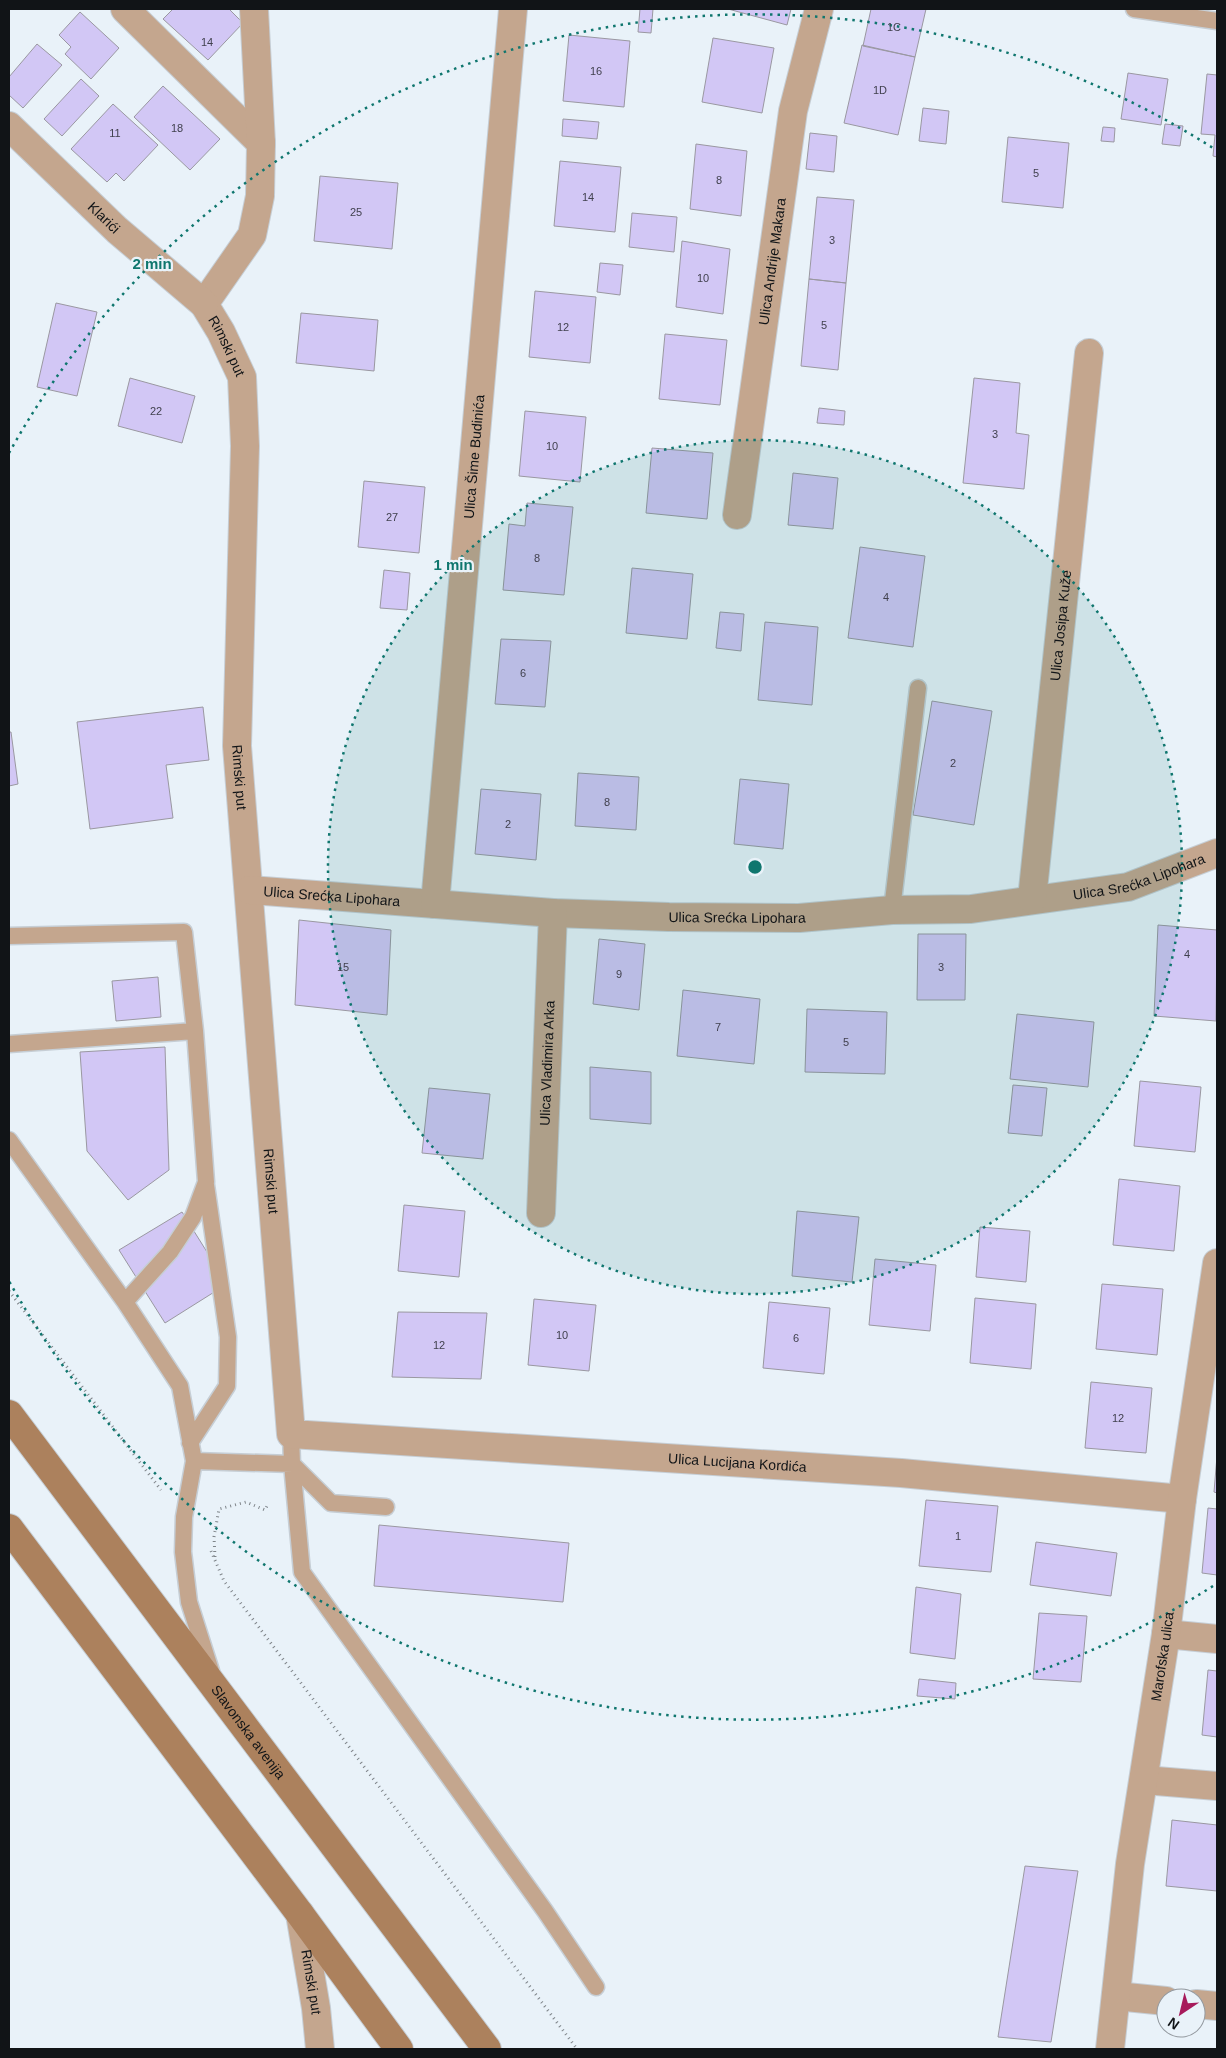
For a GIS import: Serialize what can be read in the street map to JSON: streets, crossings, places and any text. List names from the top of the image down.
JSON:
{
  "streets": {
    "main road": ["Slavonska avenija"],
    "street": [
      "Klarići",
      "Ulica Andrije Makara",
      "Rimski put",
      "Ulica Šime Budinića",
      "Ulica Josipa Kuže",
      "Ulica Srećka Lipohara",
      "Ulica Vladimira Arka",
      "Ulica Lucijana Kordića",
      "Marofska ulica"
    ]
  },
  "crossings": [
    ["Klarići", "Rimski put"],
    ["Rimski put", "Ulica Srećka Lipohara"],
    ["Rimski put", "Ulica Lucijana Kordića"],
    ["Ulica Šime Budinića", "Ulica Srećka Lipohara"],
    ["Ulica Josipa Kuže", "Ulica Srećka Lipohara"],
    ["Ulica Srećka Lipohara", "Ulica Vladimira Arka"],
    ["Ulica Lucijana Kordića", "Marofska ulica"]
  ],
  "house_numbers": [
    "1C",
    "14",
    "16",
    "1D",
    "18",
    "11",
    "5",
    "8",
    "14",
    "25",
    "3",
    "10",
    "5",
    "12",
    "22",
    "3",
    "10",
    "27",
    "8",
    "4",
    "6",
    "2",
    "8",
    "2",
    "4",
    "15",
    "3",
    "9",
    "7",
    "5",
    "10",
    "6",
    "12",
    "12",
    "1"
  ],
  "north": "bottom left",
  "rings": ["2 min", "1 min"]
}
